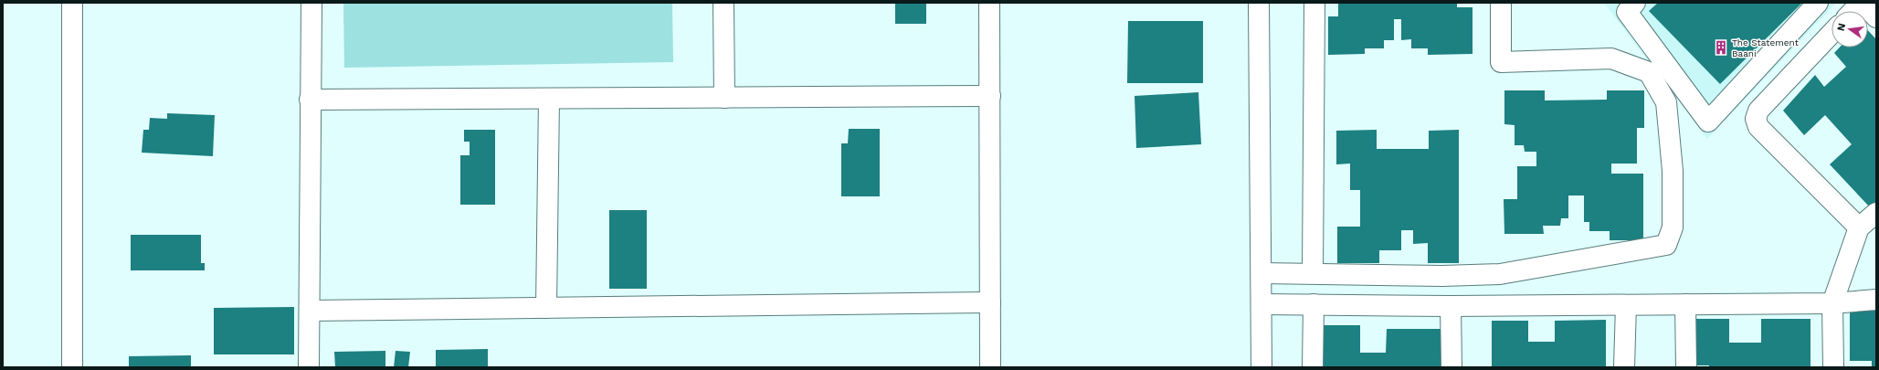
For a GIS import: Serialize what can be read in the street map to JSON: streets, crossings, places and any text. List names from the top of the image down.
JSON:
{
  "places": {
    "building": ["The Statement Baani"]
  },
  "north": "left"
}
